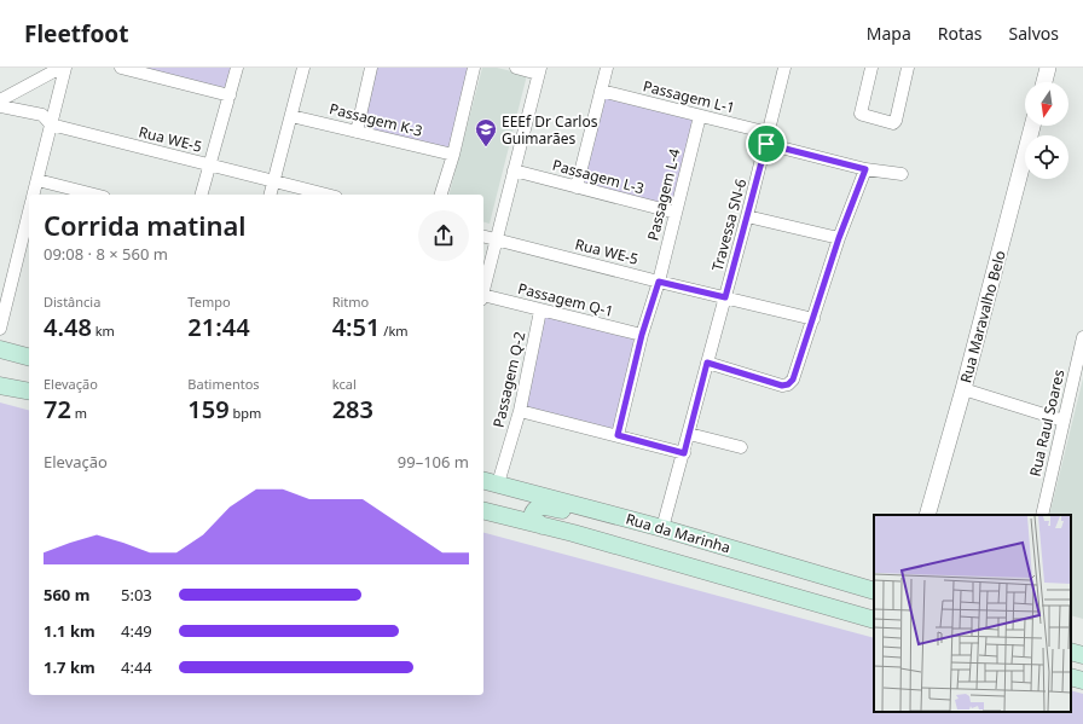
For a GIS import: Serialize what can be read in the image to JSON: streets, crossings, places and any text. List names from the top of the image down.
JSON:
{
  "streets": {
    "main road": ["Rua da Marinha"],
    "street": [
      "Passagem L-1",
      "Passagem K-3",
      "Rua WE-5",
      "Passagem L-3",
      "Passagem L-4",
      "Travessa SN-6",
      "Passagem Q-1",
      "Rua Maravalho Belo",
      "Passagem Q-2",
      "Rua Raul Soares"
    ]
  },
  "crossings": [
    ["Passagem L-1", "Passagem L-4"],
    ["Passagem L-1", "Travessa SN-6"],
    ["Rua WE-5", "Passagem L-4"],
    ["Rua WE-5", "Travessa SN-6"],
    ["Passagem L-3", "Passagem L-4"],
    ["Passagem L-4", "Passagem Q-1"],
    ["Travessa SN-6", "Rua da Marinha"],
    ["Passagem Q-1", "Passagem Q-2"],
    ["Passagem Q-2", "Rua da Marinha"]
  ],
  "places": {
    "school or university": ["EEEf Dr Carlos Guimarães"]
  },
  "north": "bottom",
  "page": {
    "header": "Fleetfoot",
    "nav": ["Mapa", "Rotas", "Salvos"],
    "heading": ["Corrida matinal", "09:08 · 8 × 560 m"],
    "stats": [
      ["Distância", "4.48 km"],
      ["Tempo", "21:44"],
      ["Ritmo", "4:51 /km"],
      ["Elevação", "72 m"],
      ["Batimentos", "159 bpm"],
      ["kcal", "283"]
    ],
    "chart": ["Elevação", "99–106 m"],
    "list": [
      {
        "name": "560 m",
        "note": "5:03"
      },
      {
        "name": "1.1 km",
        "note": "4:49"
      },
      {
        "name": "1.7 km",
        "note": "4:44"
      }
    ]
  }
}
